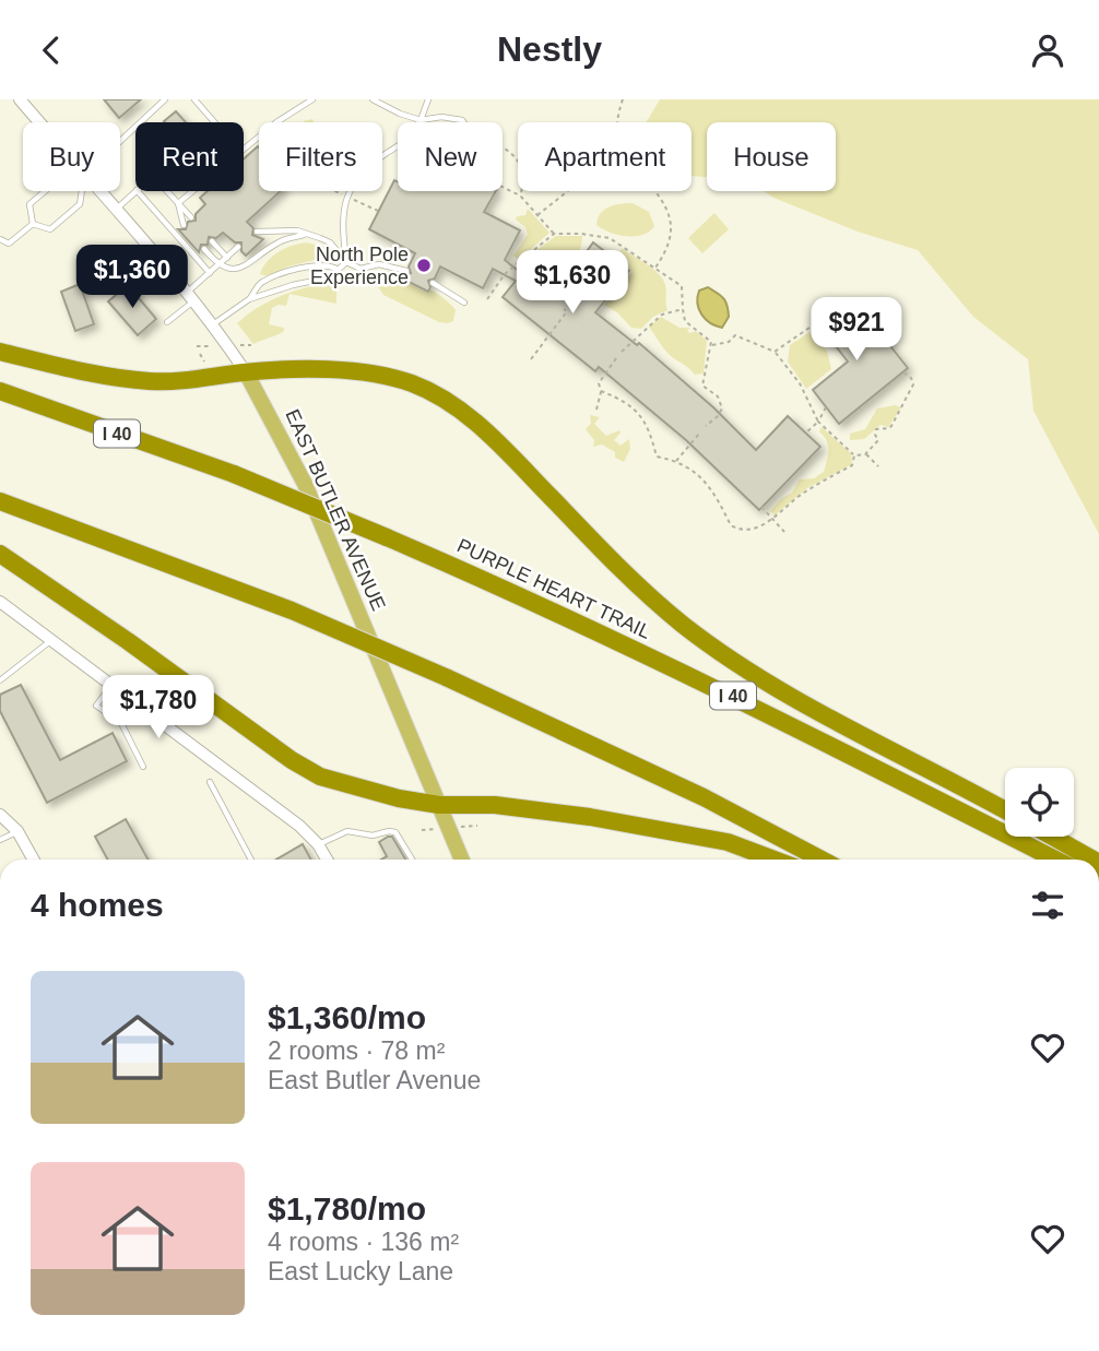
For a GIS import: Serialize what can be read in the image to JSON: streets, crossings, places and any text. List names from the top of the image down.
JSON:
{
  "streets": {
    "highway": ["I 40", "PURPLE HEART TRAIL"],
    "main road": ["EAST BUTLER AVENUE"]
  },
  "places": ["North Pole Experience"],
  "page": {
    "header": "Nestly",
    "chip": [
      "Buy",
      "Rent",
      "Filters",
      "New",
      "Apartment",
      "House"
    ],
    "price": [
      "$1,360",
      "$1,630",
      "$921",
      "$1,780"
    ],
    "heading": "4 homes",
    "list": [
      {
        "name": "$1,360/mo",
        "note": "2 rooms · 78 m² · East Butler Avenue"
      },
      {
        "name": "$1,780/mo",
        "note": "4 rooms · 136 m² · East Lucky Lane"
      }
    ]
  }
}
